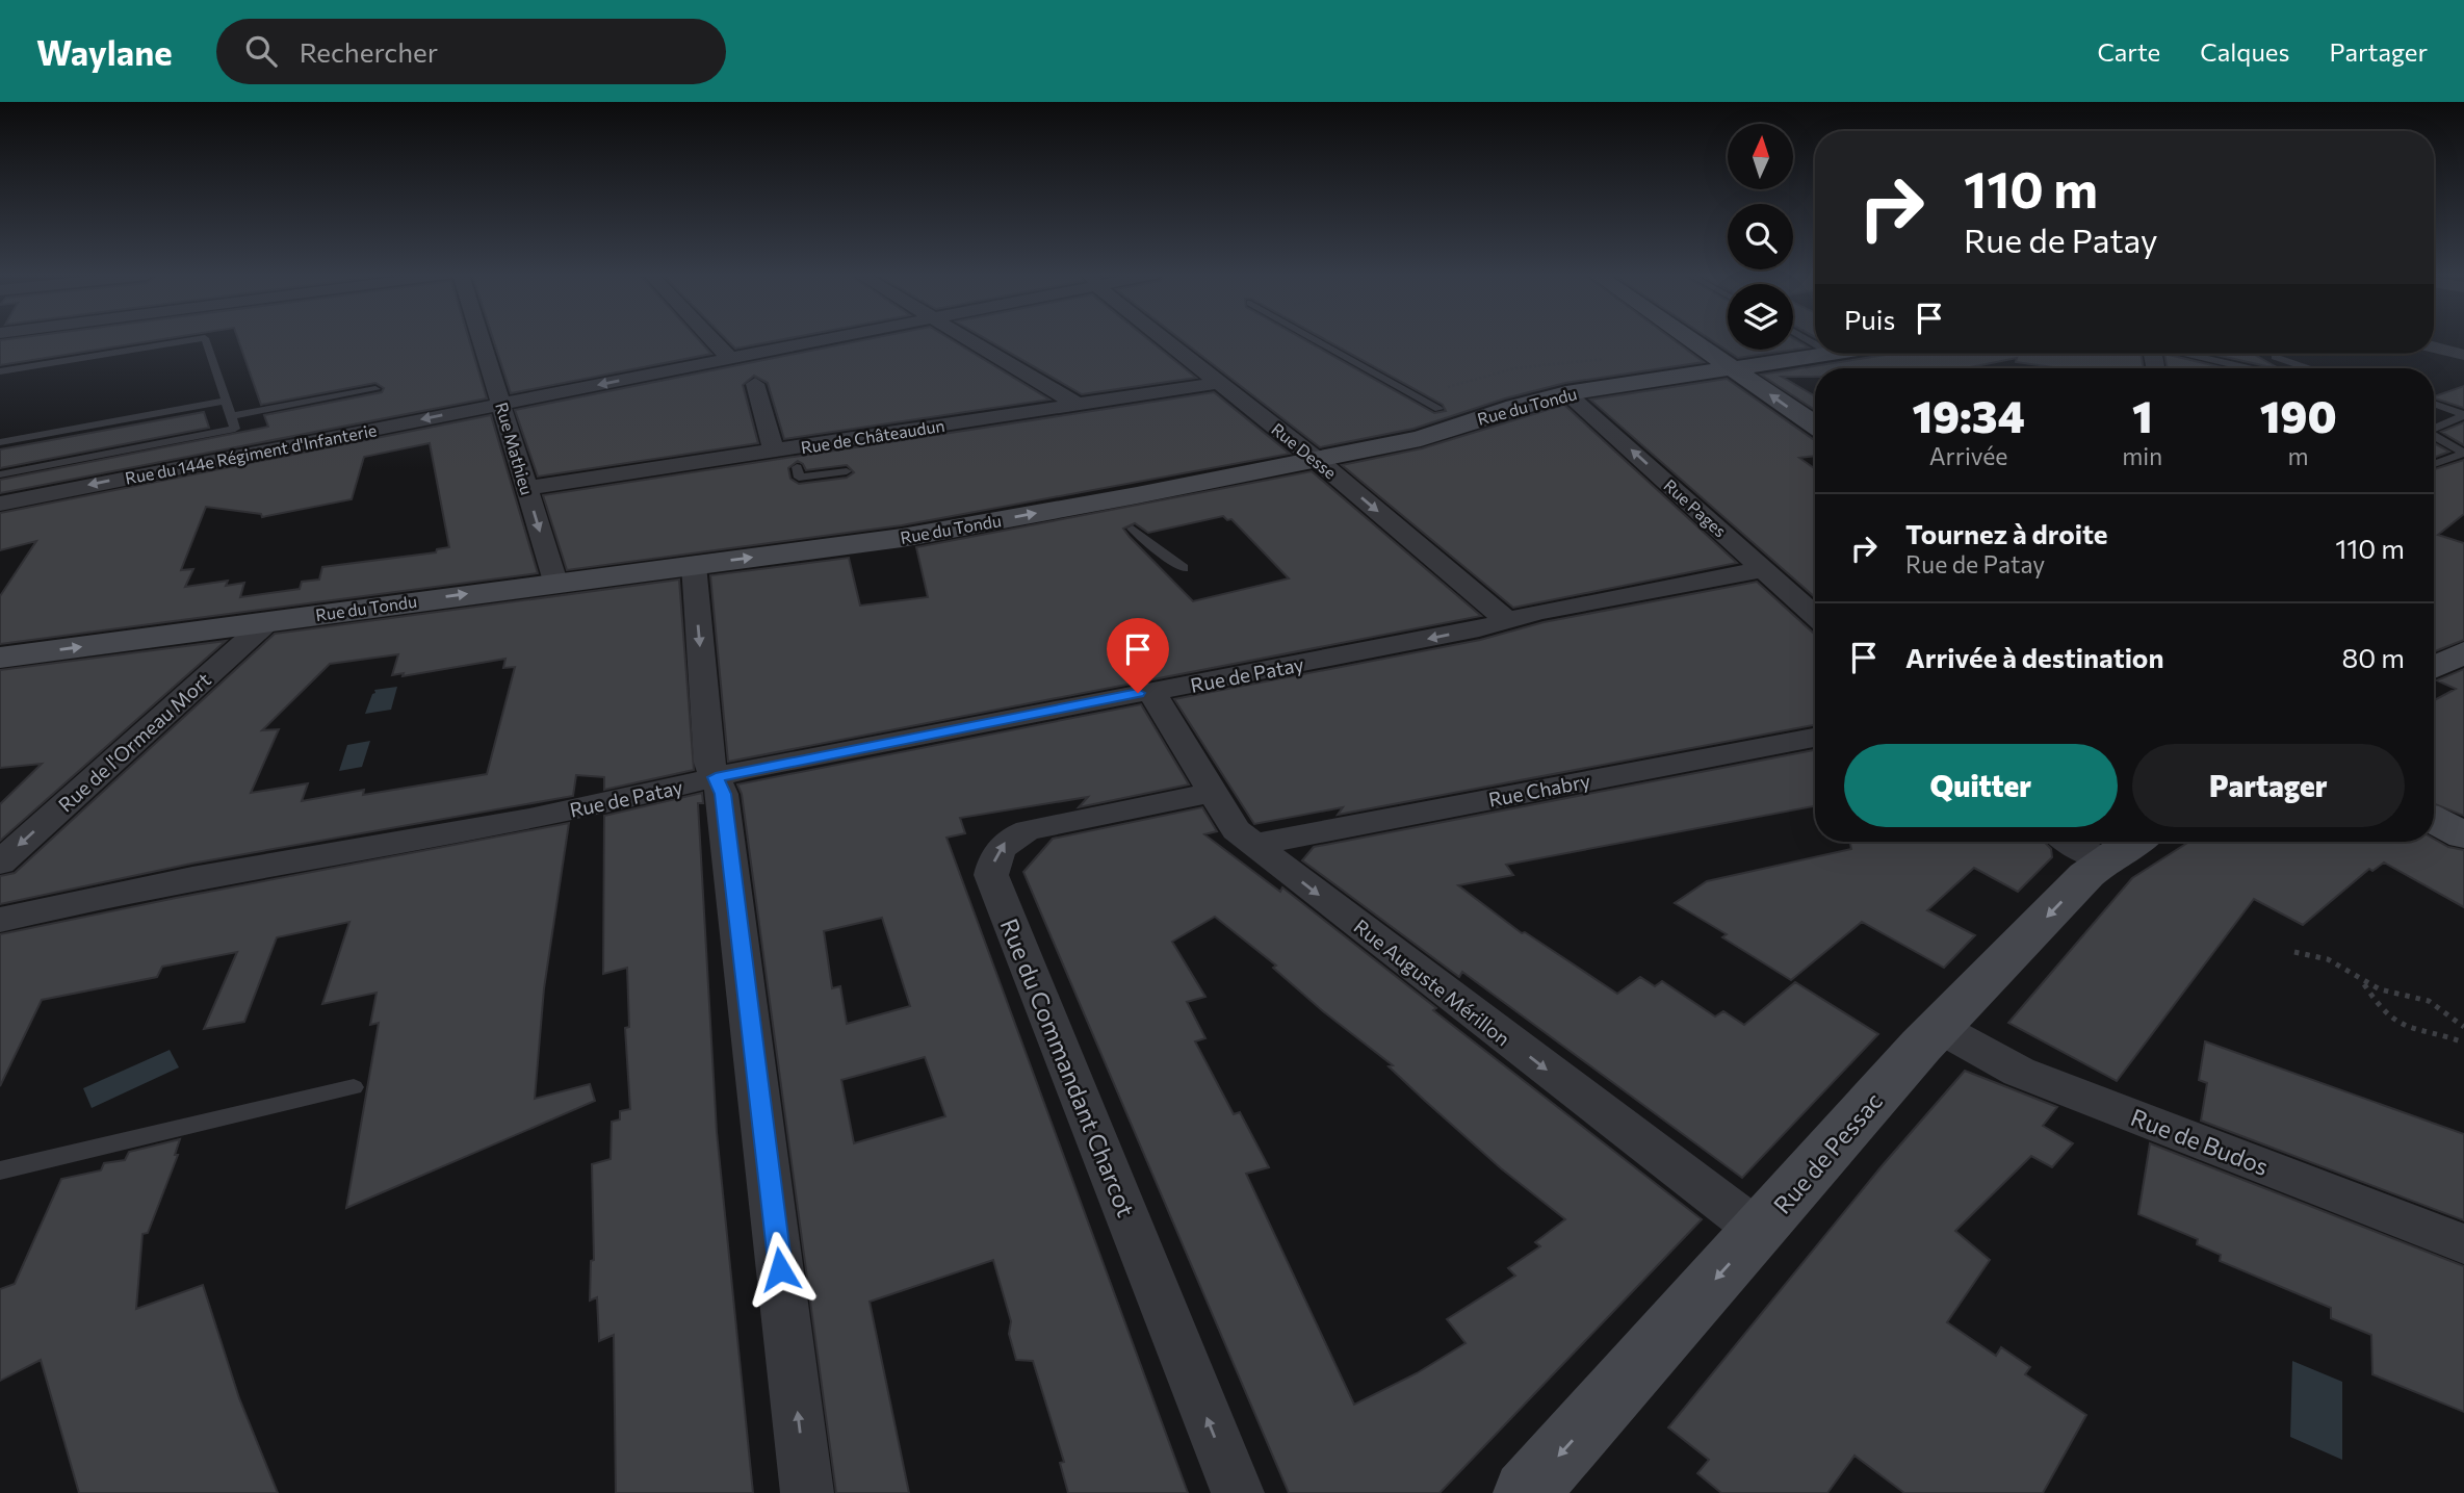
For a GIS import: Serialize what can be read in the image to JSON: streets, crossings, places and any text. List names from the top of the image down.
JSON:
{
  "streets": {
    "street": [
      "Rue du Tondu",
      "Rue de Châteaudun",
      "Rue Mathieu",
      "Rue Desse",
      "Rue du 144e Régiment d'Infanterie",
      "Rue Pages",
      "Rue de Patay",
      "Rue de l'Ormeau Mort",
      "Rue Chabry",
      "Rue Auguste Mérillon",
      "Rue du Commandant Charcot",
      "Rue de Budos",
      "Rue de Pessac"
    ]
  },
  "crossings": [
    ["Rue du Tondu", "Rue Mathieu"],
    ["Rue du Tondu", "Rue Desse"],
    ["Rue du Tondu", "Rue Pages"],
    ["Rue du Tondu", "Rue de l'Ormeau Mort"],
    ["Rue de Châteaudun", "Rue Mathieu"],
    ["Rue de Châteaudun", "Rue Desse"],
    ["Rue Mathieu", "Rue du 144e Régiment d'Infanterie"],
    ["Rue Desse", "Rue de Patay"],
    ["Rue Pages", "Rue de Patay"],
    ["Rue de Patay", "Rue Auguste Mérillon"],
    ["Rue Chabry", "Rue Auguste Mérillon"],
    ["Rue Auguste Mérillon", "Rue du Commandant Charcot"],
    ["Rue Auguste Mérillon", "Rue de Pessac"],
    ["Rue de Budos", "Rue de Pessac"]
  ],
  "one_way": [
    "Rue du Tondu",
    "Rue Desse",
    "Rue du 144e Régiment d'Infanterie",
    "Rue de l'Ormeau Mort",
    "Rue Auguste Mérillon",
    "Rue de Pessac"
  ],
  "north": "top",
  "page": {
    "header": "Waylane",
    "search": "Rechercher",
    "nav": ["Carte", "Calques", "Partager"],
    "turn": ["110 m", "Rue de Patay"],
    "then": "Puis",
    "eta": [
      "19:34",
      "Arrivée",
      "1",
      "min",
      "190",
      "m"
    ],
    "list": [
      {
        "name": "Tournez à droite",
        "note": "Rue de Patay",
        "value": "110 m"
      },
      {
        "name": "Arrivée à destination",
        "value": "80 m"
      }
    ],
    "buttons": ["Quitter", "Partager"]
  }
}
